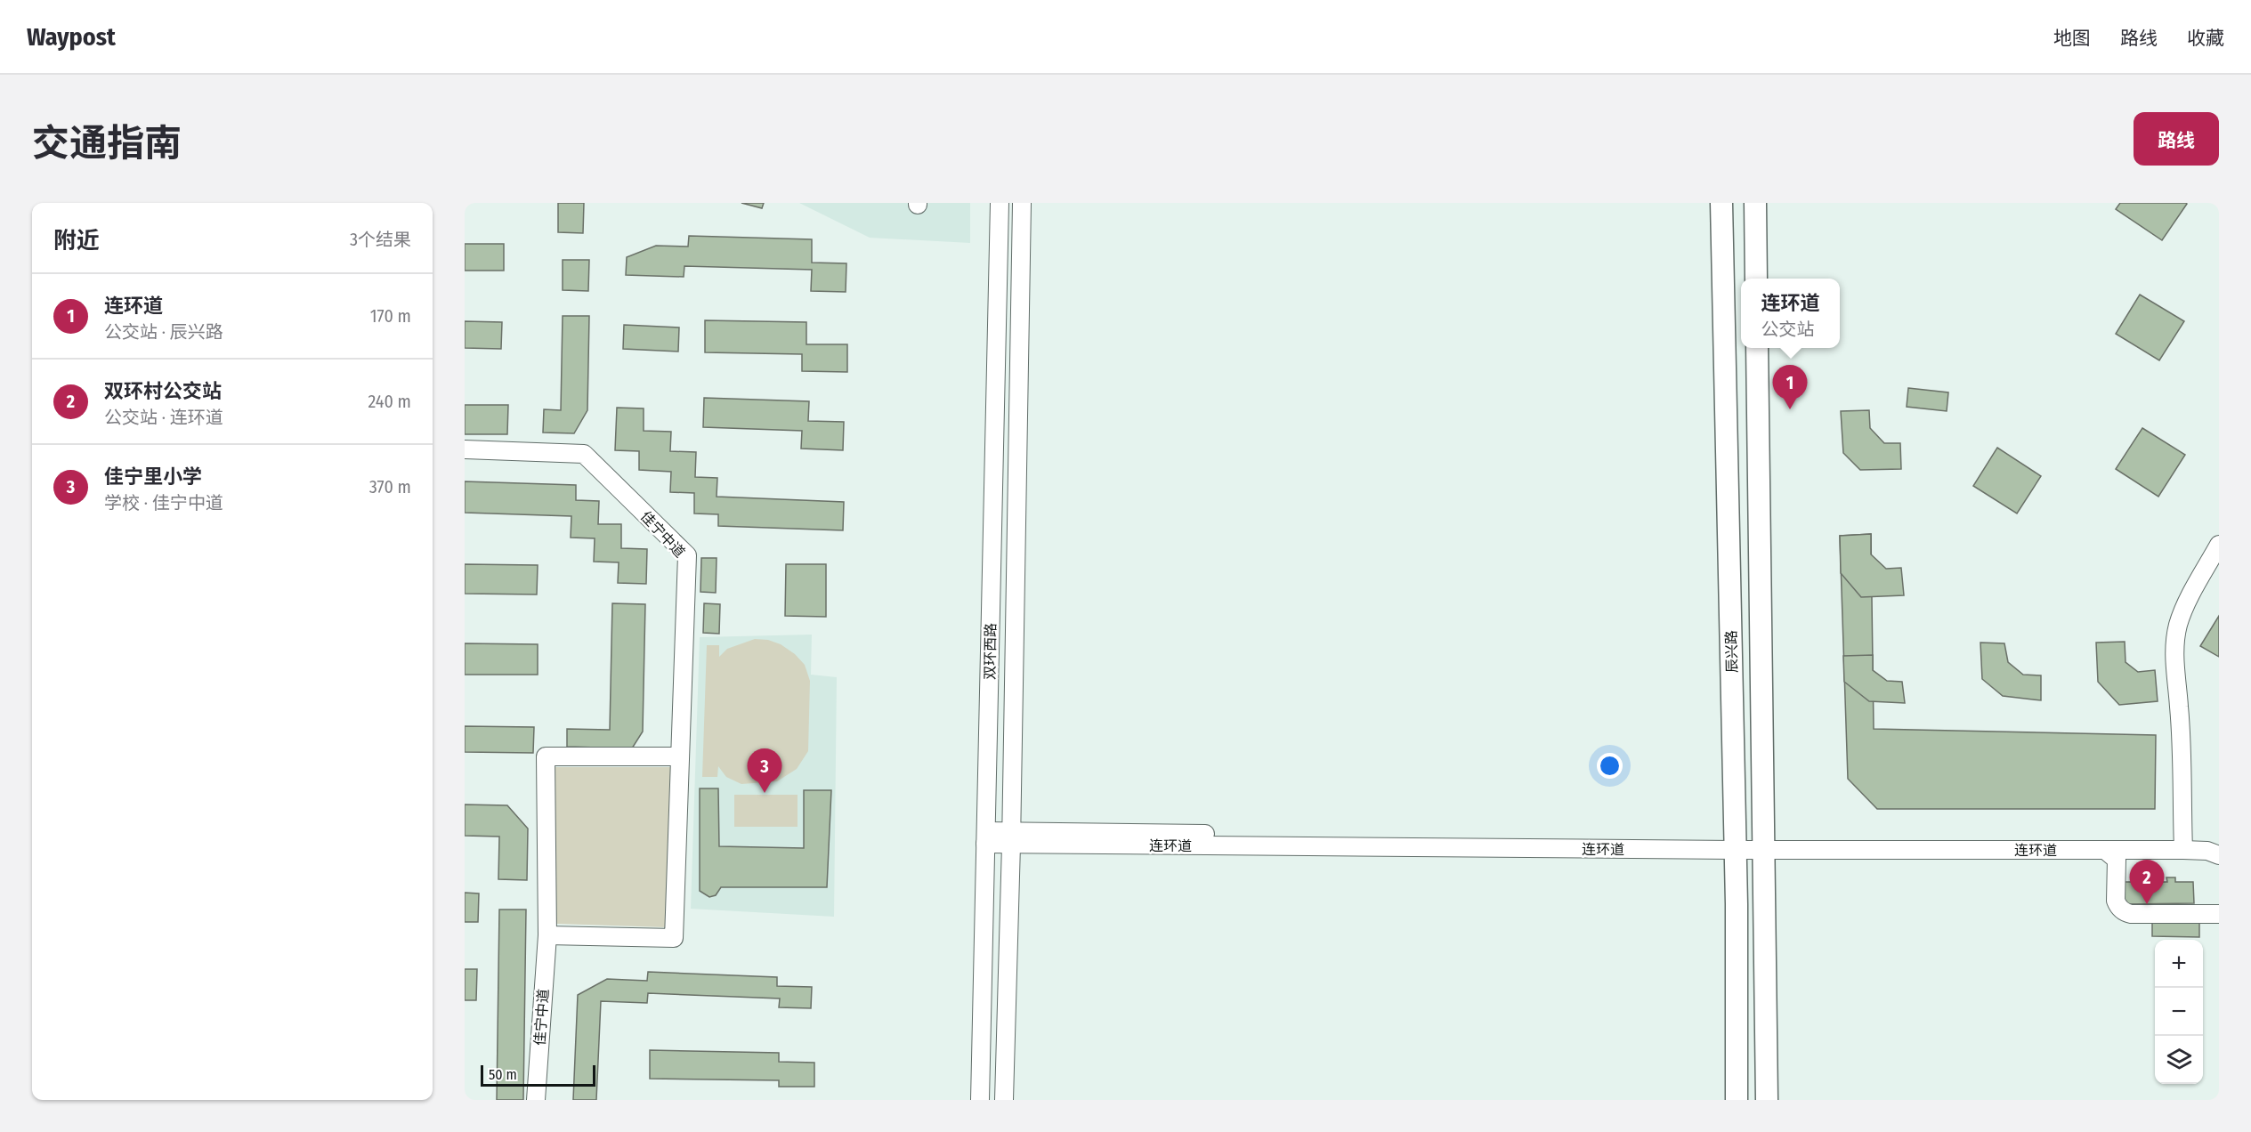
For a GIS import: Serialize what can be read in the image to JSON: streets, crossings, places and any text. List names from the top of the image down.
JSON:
{
  "streets": {
    "main road": ["辰兴路"],
    "street": ["佳宁中道", "双环西路", "连环道"]
  },
  "crossings": [
    ["双环西路", "连环道"],
    ["辰兴路", "连环道"]
  ],
  "scale_bar": "50 m",
  "page": {
    "header": "Waypost",
    "nav": ["地图", "路线", "收藏"],
    "title": "交通指南",
    "buttons": "路线",
    "heading": ["附近", "3个结果"],
    "list": [
      {
        "mark": "1",
        "name": "连环道",
        "note": "公交站 · 辰兴路",
        "value": "170 m"
      },
      {
        "mark": "2",
        "name": "双环村公交站",
        "note": "公交站 · 连环道",
        "value": "240 m"
      },
      {
        "mark": "3",
        "name": "佳宁里小学",
        "note": "学校 · 佳宁中道",
        "value": "370 m"
      }
    ],
    "popup": ["连环道", "公交站"],
    "pins": ["1", "3", "2"],
    "map_buttons": ["+", "−"],
    "scale": "50 m"
  }
}
